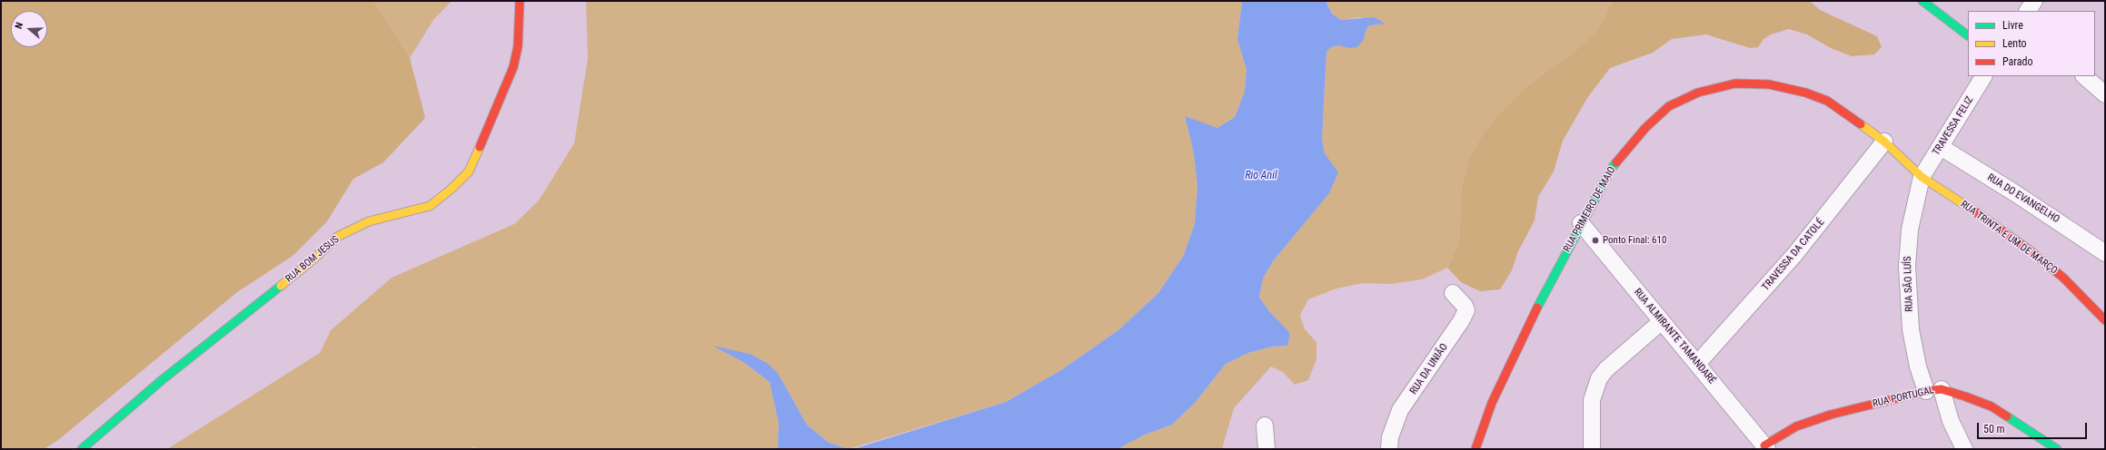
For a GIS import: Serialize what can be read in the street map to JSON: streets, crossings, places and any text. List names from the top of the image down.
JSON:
{
  "streets": {
    "street": [
      "TRAVESSA FELIZ",
      "RUA DO EVANGELHO",
      "RUA PRIMEIRO DE MAIO",
      "RUA TRINTA E UM DE MARÇO",
      "TRAVESSA DA CATOLÉ",
      "RUA BOM JESUS",
      "RUA SÃO LUÍS",
      "RUA ALMIRANTE TAMANDARÉ",
      "RUA DA UNIÃO",
      "RUA PORTUGAL"
    ]
  },
  "crossings": [
    ["TRAVESSA FELIZ", "RUA DO EVANGELHO"],
    ["TRAVESSA FELIZ", "RUA PRIMEIRO DE MAIO"],
    ["TRAVESSA FELIZ", "RUA TRINTA E UM DE MARÇO"],
    ["TRAVESSA FELIZ", "RUA SÃO LUÍS"],
    ["RUA PRIMEIRO DE MAIO", "RUA TRINTA E UM DE MARÇO"],
    ["RUA PRIMEIRO DE MAIO", "TRAVESSA DA CATOLÉ"],
    ["RUA PRIMEIRO DE MAIO", "RUA SÃO LUÍS"],
    ["RUA PRIMEIRO DE MAIO", "RUA ALMIRANTE TAMANDARÉ"],
    ["RUA TRINTA E UM DE MARÇO", "RUA SÃO LUÍS"],
    ["TRAVESSA DA CATOLÉ", "RUA ALMIRANTE TAMANDARÉ"],
    ["RUA SÃO LUÍS", "RUA PORTUGAL"],
    ["RUA ALMIRANTE TAMANDARÉ", "RUA PORTUGAL"]
  ],
  "water": ["Rio Anil"],
  "places": ["Ponto Final: 610"],
  "legend": ["Livre", "Lento", "Parado"],
  "scale_bar": "50 m",
  "north": "left"
}
